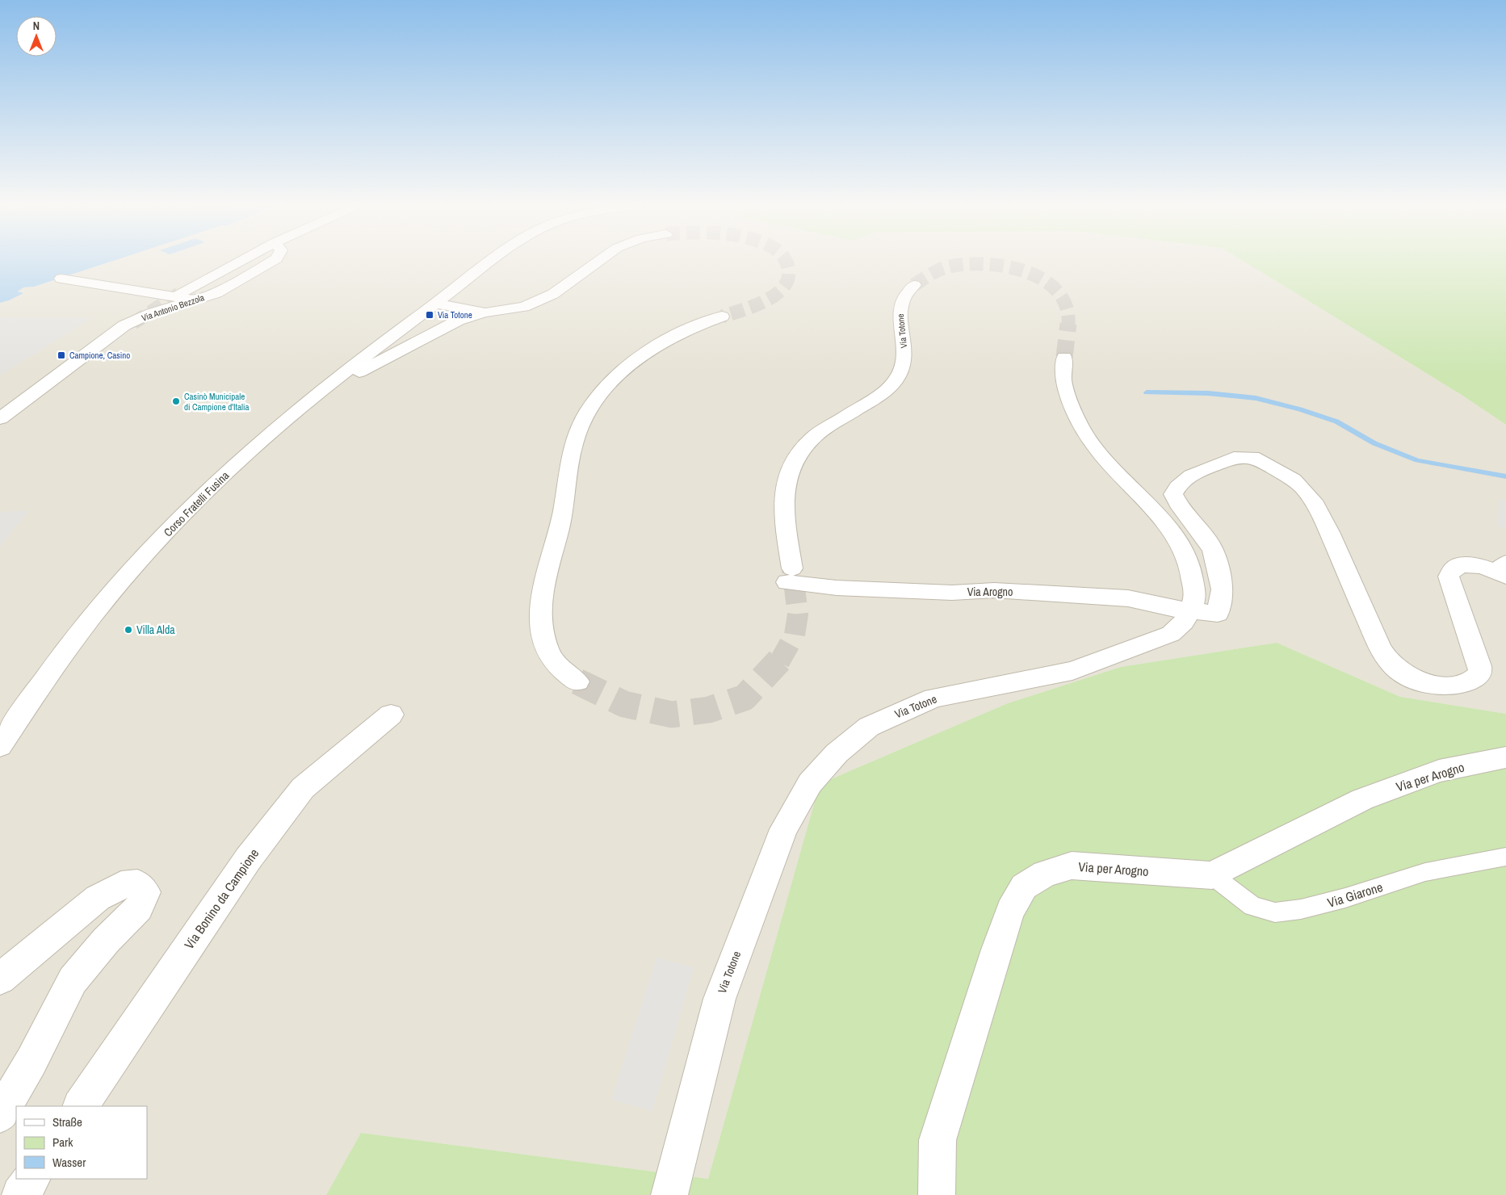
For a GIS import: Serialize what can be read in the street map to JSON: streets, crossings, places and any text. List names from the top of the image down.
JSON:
{
  "streets": {
    "street": [
      "Via Antonio Bezzola",
      "Via Totone",
      "Corso Fratelli Fusina",
      "Via Arogno",
      "Via per Arogno",
      "Via Bonino da Campione"
    ],
    "lane": ["Via Giarone"]
  },
  "crossings": [
    ["Via Totone", "Via Arogno"],
    ["Via per Arogno", "Via Giarone"]
  ],
  "places": {
    "transit": ["Via Totone", "Campione, Casino"],
    "other": ["Casinò Municipale di Campione d'Italia", "Villa Alda"]
  },
  "legend": ["Straße", "Park", "Wasser"],
  "north": "top"
}
